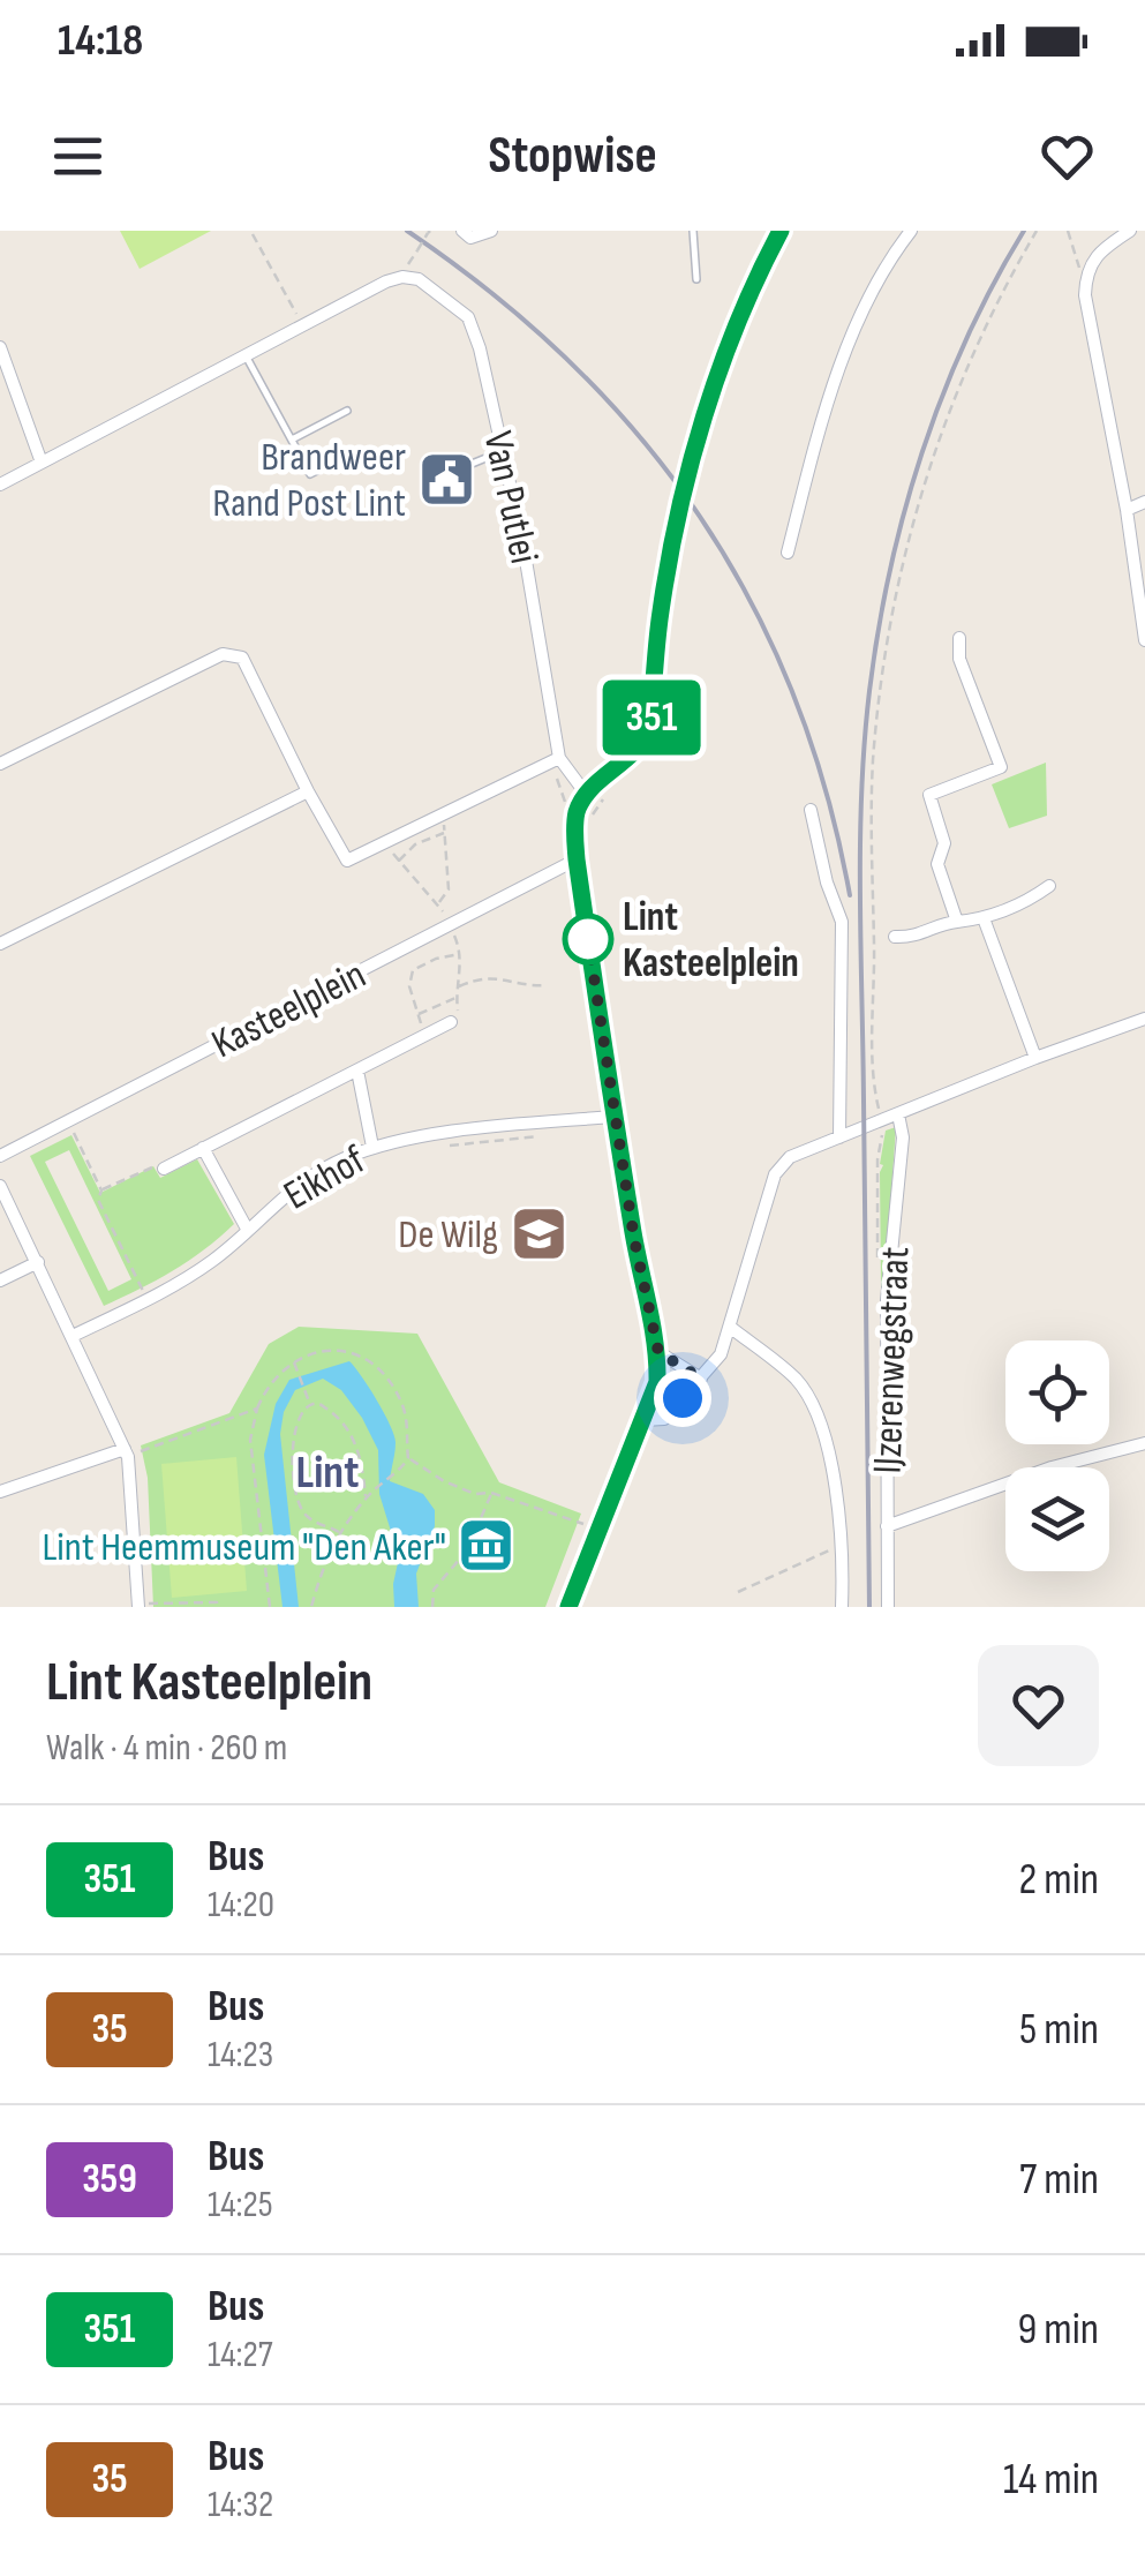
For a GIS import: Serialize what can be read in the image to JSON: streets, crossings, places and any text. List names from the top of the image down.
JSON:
{
  "streets": {
    "street": [
      "Van Putlei",
      "Kasteelplein",
      "Eikhof",
      "IJzerenwegstraat"
    ]
  },
  "districts": ["Lint"],
  "places": {
    "public building": ["Brandweer Rand Post Lint"],
    "other": ["Lint Kasteelplein"],
    "school or university": ["De Wilg"],
    "museum": ["Lint Heemmuseum \"Den Aker\""]
  },
  "lines": ["bus line 351"],
  "page": {
    "status": "14:18",
    "header": "Stopwise",
    "on_map": "351",
    "heading": ["Lint Kasteelplein", "Walk · 4 min · 260 m"],
    "list": [
      {
        "mark": "351",
        "name": "Bus",
        "note": "14:20",
        "value": "2 min"
      },
      {
        "mark": "35",
        "name": "Bus",
        "note": "14:23",
        "value": "5 min"
      },
      {
        "mark": "359",
        "name": "Bus",
        "note": "14:25",
        "value": "7 min"
      },
      {
        "mark": "351",
        "name": "Bus",
        "note": "14:27",
        "value": "9 min"
      },
      {
        "mark": "35",
        "name": "Bus",
        "note": "14:32",
        "value": "14 min"
      }
    ]
  }
}
